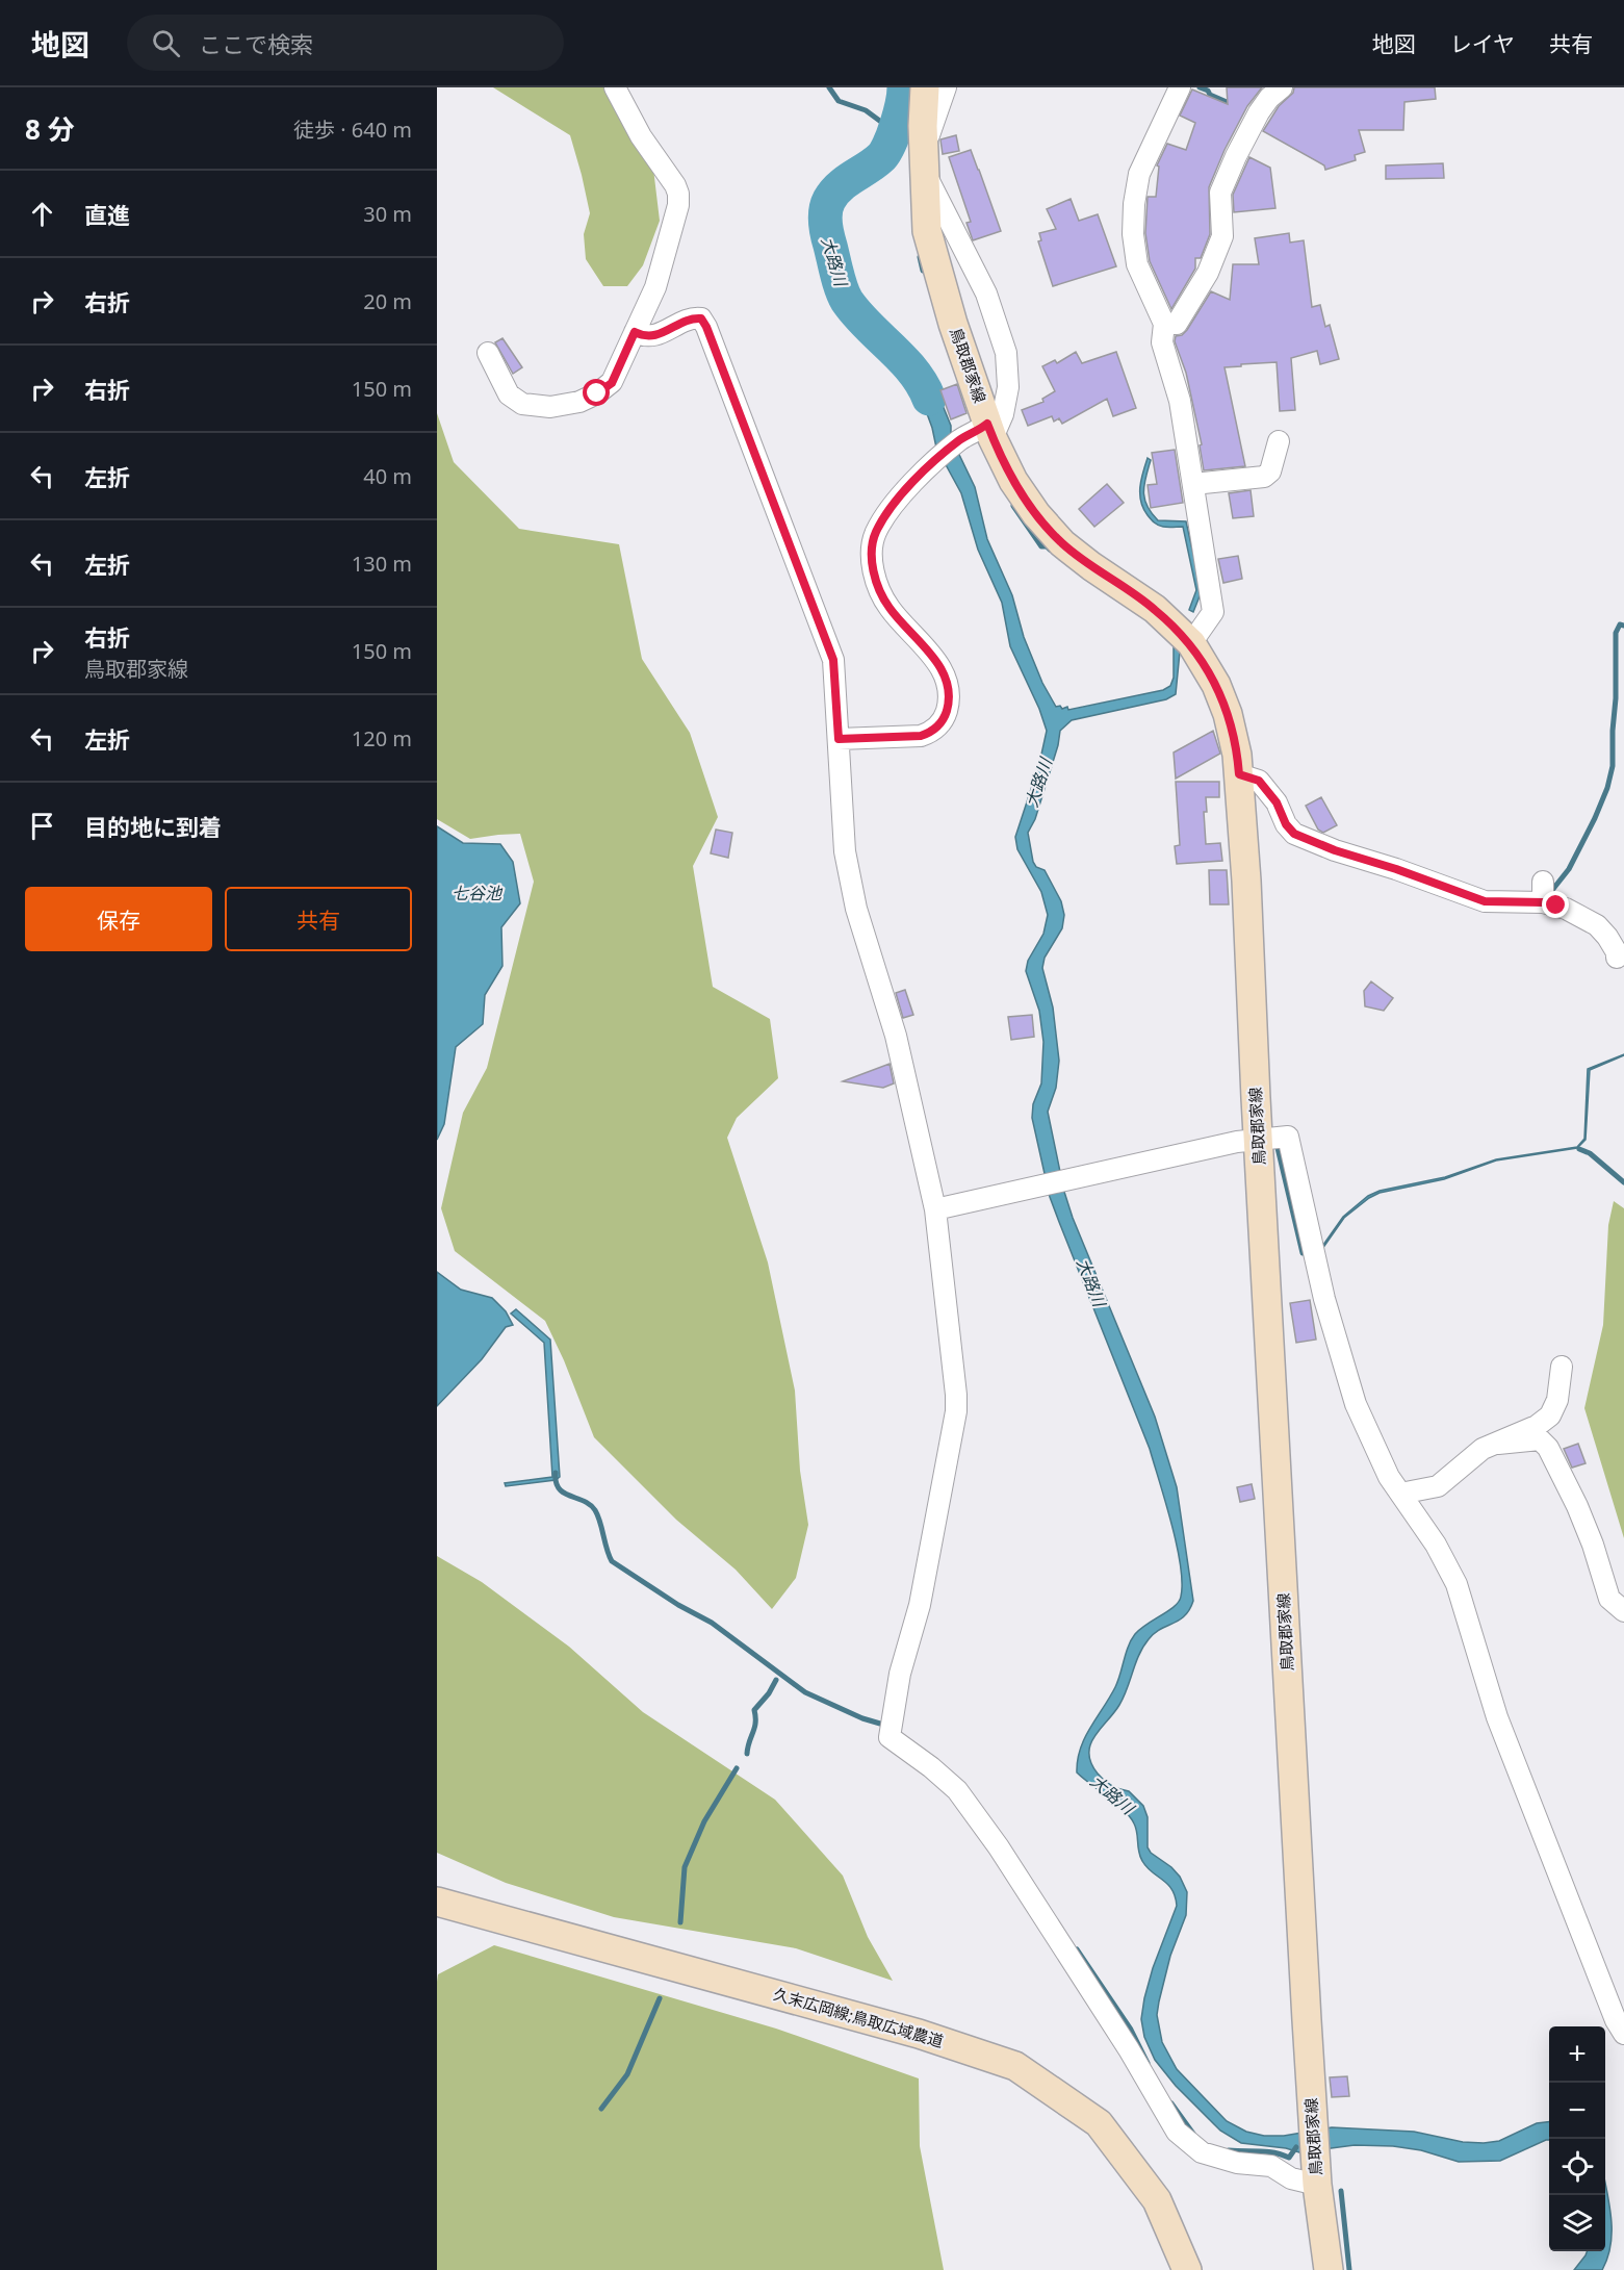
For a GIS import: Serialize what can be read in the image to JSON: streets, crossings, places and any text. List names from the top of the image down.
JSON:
{
  "streets": {
    "main road": ["鳥取郡家線", "久末広岡線;鳥取広域農道"]
  },
  "water": ["大路川", "七谷池"],
  "page": {
    "header": "地図",
    "search": "ここで検索",
    "nav": ["地図", "レイヤ", "共有"],
    "heading": ["8 分", "徒歩 · 640 m"],
    "list": [
      ["直進", "30 m"],
      ["右折", "20 m"],
      ["右折", "150 m"],
      ["左折", "40 m"],
      ["左折", "130 m"],
      ["右折", "鳥取郡家線", "150 m"],
      ["左折", "120 m"],
      "目的地に到着"
    ],
    "buttons": ["保存", "共有"],
    "map_buttons": ["+", "−"]
  }
}
